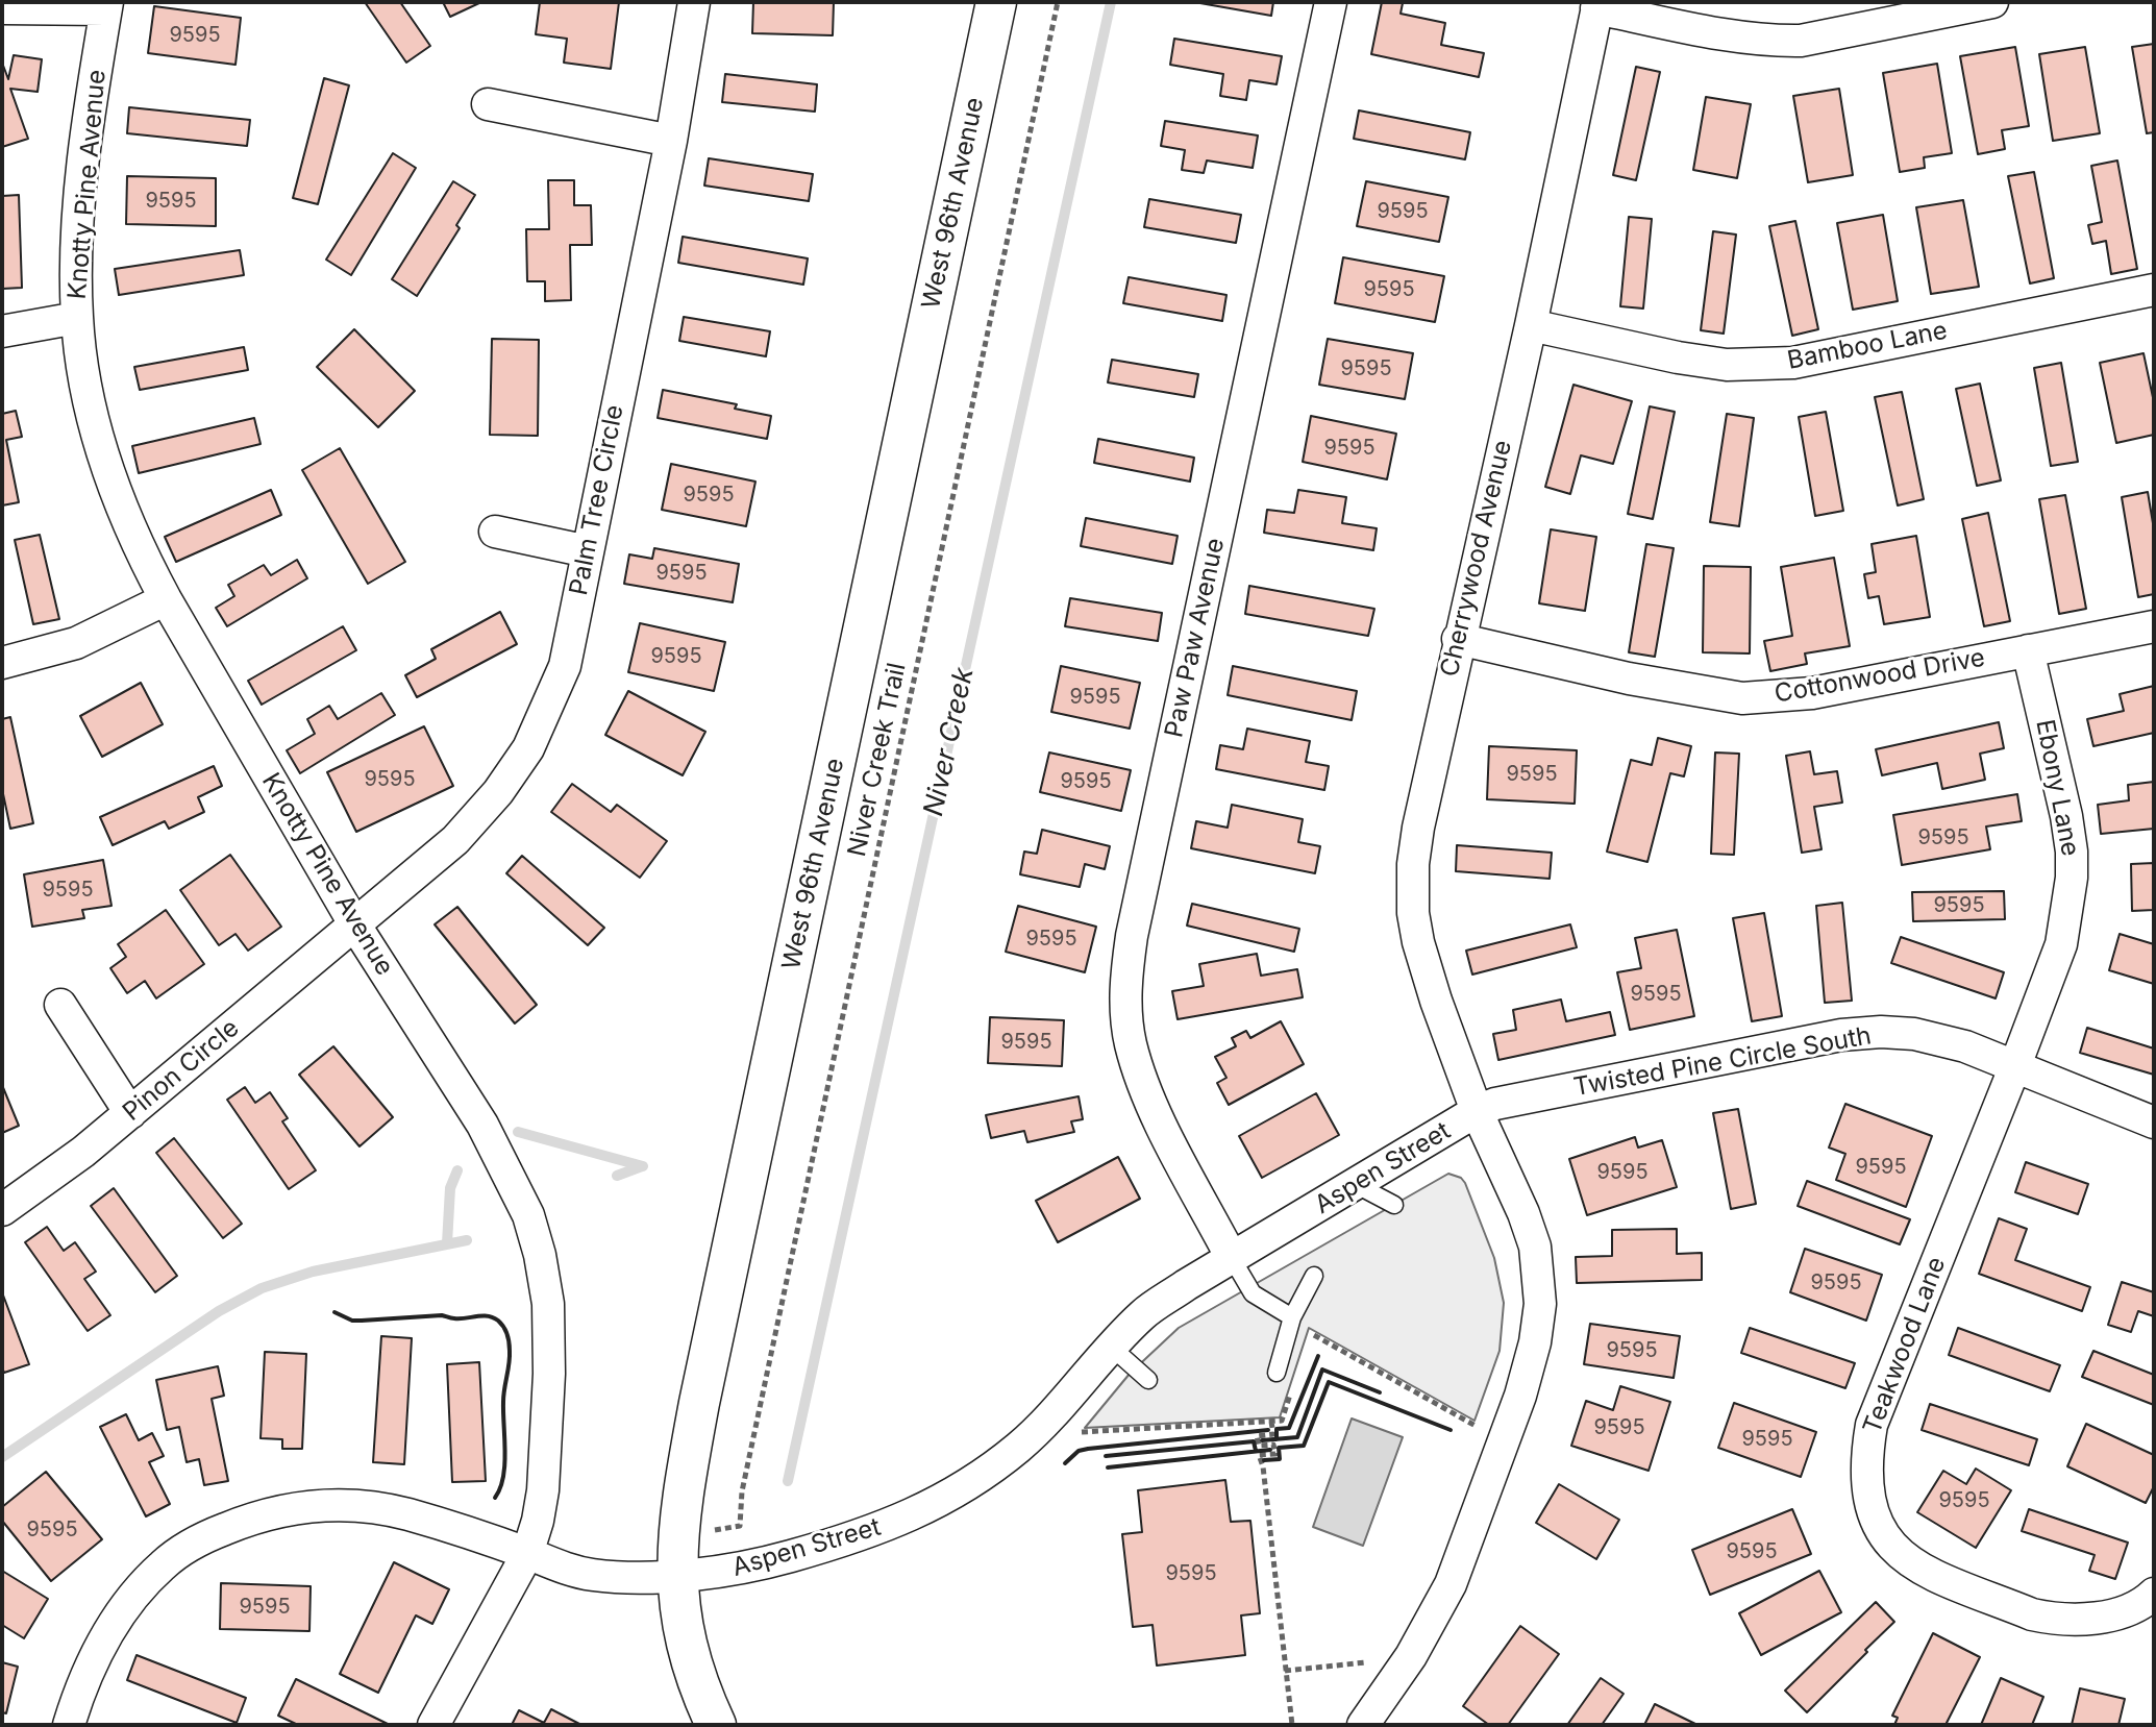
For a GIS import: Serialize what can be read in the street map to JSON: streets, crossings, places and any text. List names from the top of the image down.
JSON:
{
  "streets": {
    "street": [
      "Knotty Pine Avenue",
      "West 96th Avenue",
      "Bamboo Lane",
      "Palm Tree Circle",
      "Cherrywood Avenue",
      "Paw Paw Avenue",
      "Cottonwood Drive",
      "Ebony Lane",
      "Twisted Pine Circle South",
      "Pinon Circle",
      "Aspen Street",
      "Teakwood Lane"
    ],
    "path": ["Niver Creek Trail"]
  },
  "crossings": [
    ["Knotty Pine Avenue", "Palm Tree Circle"],
    ["Knotty Pine Avenue", "Pinon Circle"],
    ["Knotty Pine Avenue", "Aspen Street"],
    ["West 96th Avenue", "Aspen Street"],
    ["Bamboo Lane", "Cherrywood Avenue"],
    ["Palm Tree Circle", "Pinon Circle"],
    ["Cherrywood Avenue", "Cottonwood Drive"],
    ["Cherrywood Avenue", "Twisted Pine Circle South"],
    ["Cherrywood Avenue", "Aspen Street"],
    ["Paw Paw Avenue", "Aspen Street"],
    ["Cottonwood Drive", "Ebony Lane"],
    ["Ebony Lane", "Twisted Pine Circle South"],
    ["Ebony Lane", "Teakwood Lane"],
    ["Twisted Pine Circle South", "Aspen Street"],
    ["Twisted Pine Circle South", "Teakwood Lane"]
  ],
  "water": ["Niver Creek"],
  "house_numbers": [
    "9595",
    "9595",
    "9595",
    "9595",
    "9595",
    "9595",
    "9595",
    "9595",
    "9595",
    "9595",
    "9595",
    "9595",
    "9595",
    "9595",
    "9595",
    "9595",
    "9595",
    "9595",
    "9595",
    "9595",
    "9595",
    "9595",
    "9595",
    "9595",
    "9595",
    "9595",
    "9595",
    "9595",
    "9595",
    "9595"
  ]
}
